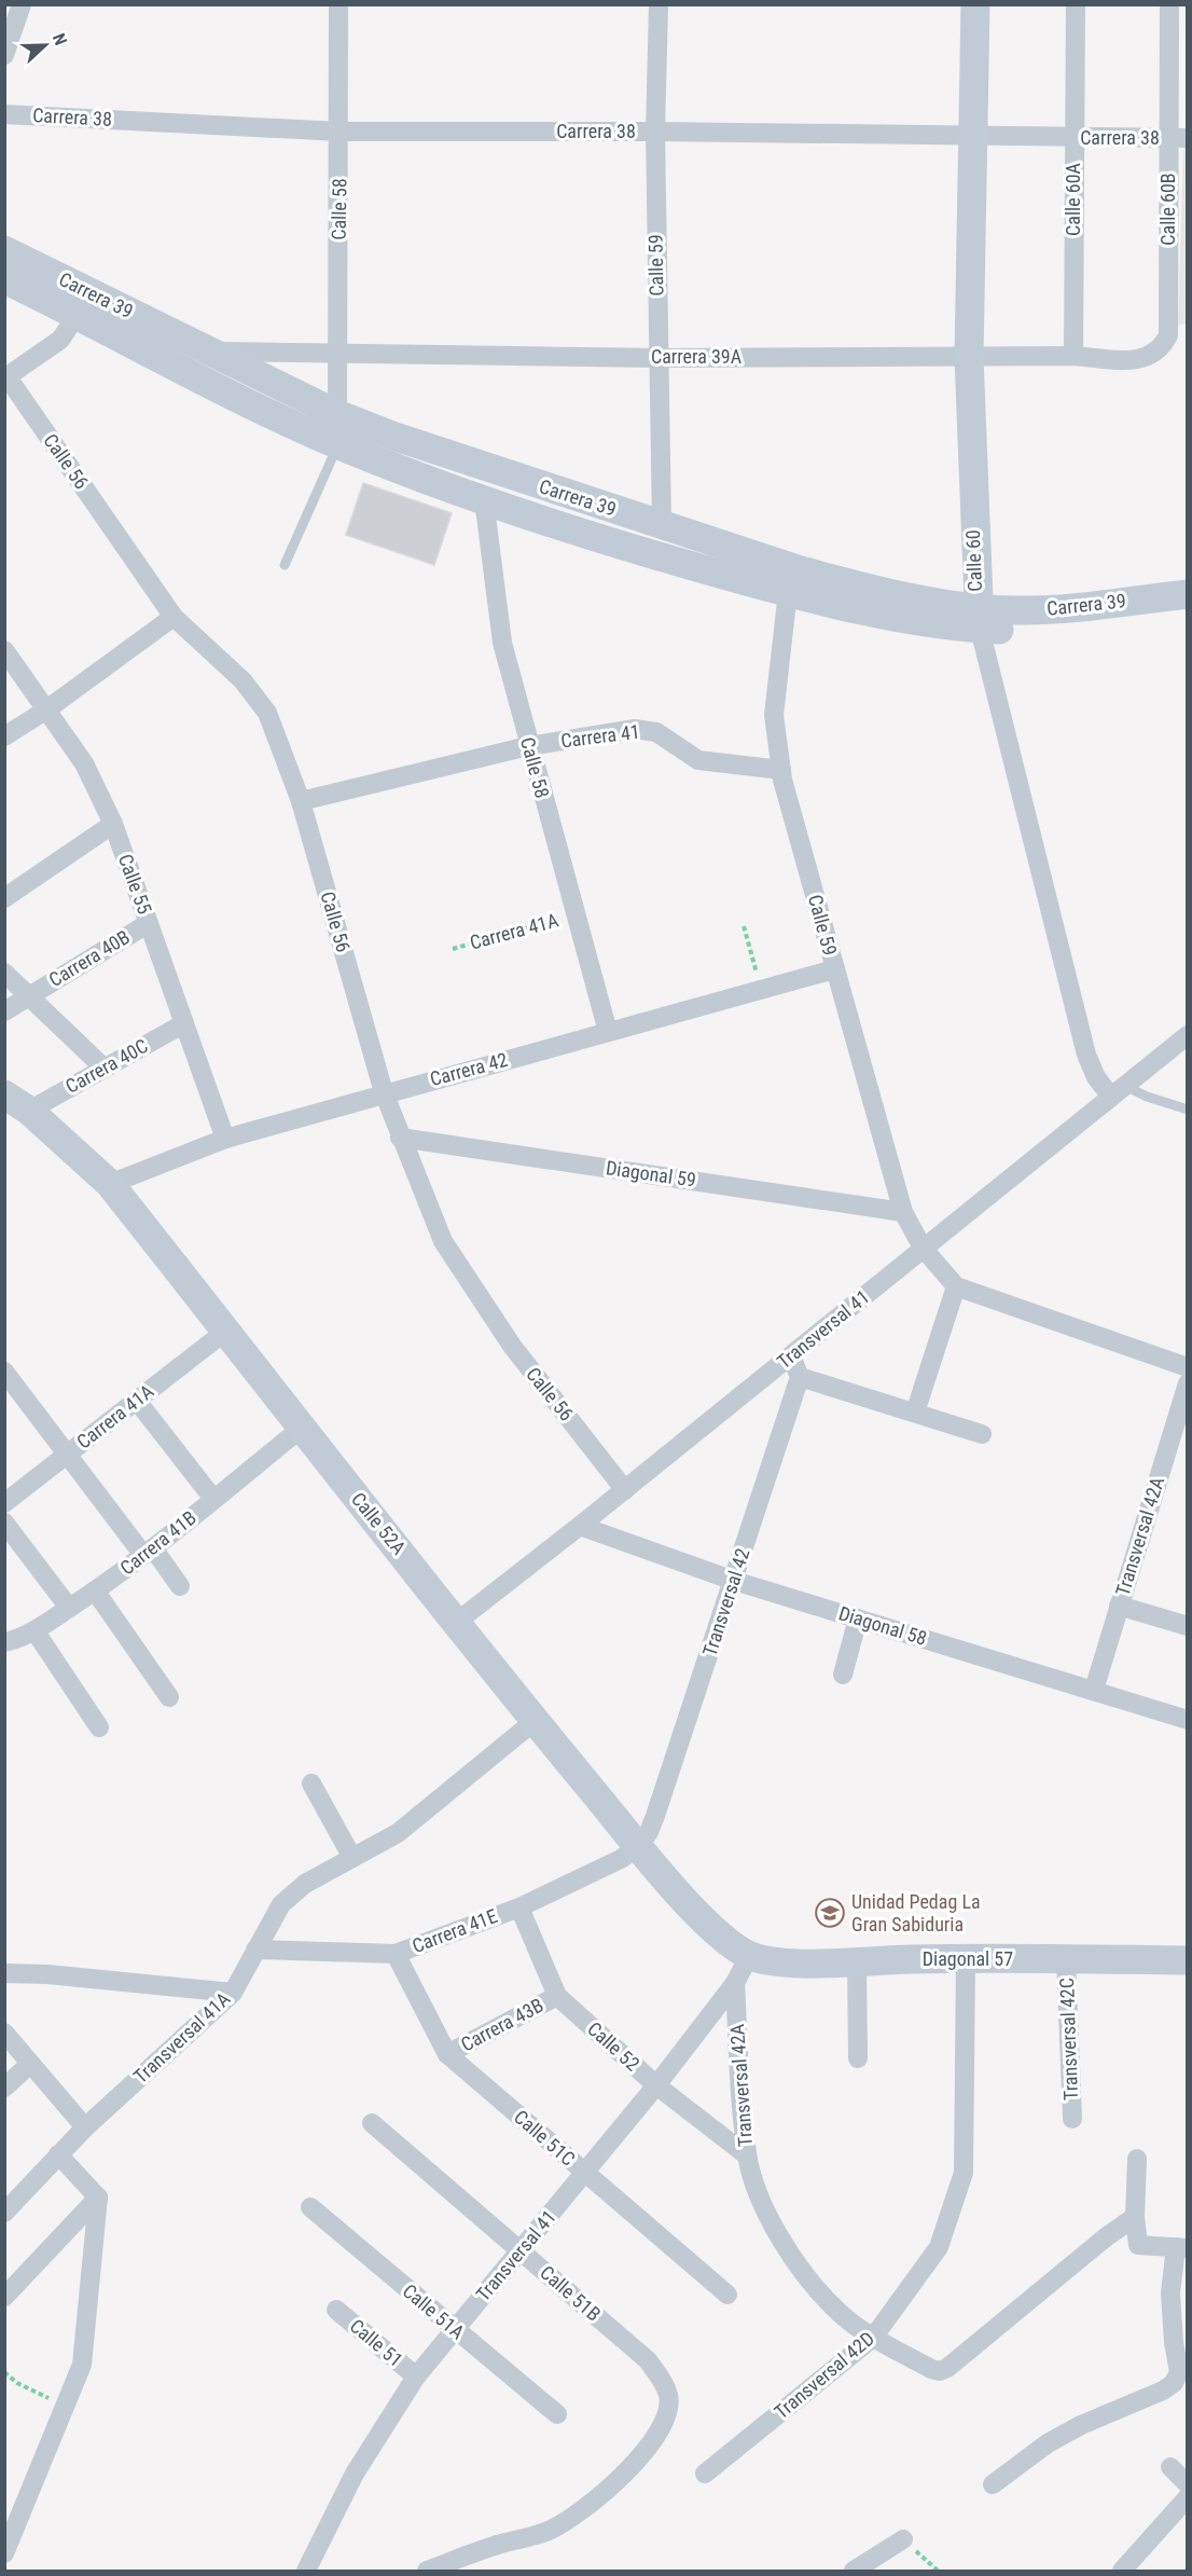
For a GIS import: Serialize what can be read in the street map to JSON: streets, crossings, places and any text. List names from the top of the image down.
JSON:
{
  "streets": {
    "main road": [
      "Carrera 39",
      "Calle 60",
      "Calle 52A",
      "Diagonal 57"
    ],
    "street": [
      "Carrera 38",
      "Calle 60A",
      "Calle 58",
      "Calle 60B",
      "Calle 59",
      "Carrera 39A",
      "Calle 56",
      "Carrera 41",
      "Calle 55",
      "Carrera 41A",
      "Carrera 40B",
      "Carrera 40C",
      "Carrera 42",
      "Diagonal 59",
      "Transversal 41",
      "Transversal 42A",
      "Carrera 41B",
      "Transversal 42",
      "Diagonal 58",
      "Carrera 41E",
      "Carrera 43B",
      "Transversal 41A",
      "Transversal 42C",
      "Calle 52",
      "Calle 51C",
      "Calle 51B",
      "Calle 51A",
      "Calle 51",
      "Transversal 42D"
    ]
  },
  "crossings": [
    ["Carrera 38", "Calle 60A"],
    ["Carrera 38", "Calle 58"],
    ["Carrera 38", "Calle 60B"],
    ["Carrera 38", "Calle 59"],
    ["Carrera 38", "Calle 60"],
    ["Calle 60A", "Carrera 39A"],
    ["Calle 58", "Carrera 39"],
    ["Calle 58", "Carrera 39A"],
    ["Calle 58", "Carrera 41"],
    ["Calle 58", "Carrera 41A"],
    ["Calle 58", "Carrera 42"],
    ["Calle 60B", "Carrera 39A"],
    ["Calle 59", "Carrera 39"],
    ["Calle 59", "Carrera 39A"],
    ["Calle 59", "Carrera 41"],
    ["Calle 59", "Carrera 42"],
    ["Calle 59", "Diagonal 59"],
    ["Calle 59", "Transversal 41"],
    ["Carrera 39", "Carrera 39A"],
    ["Carrera 39", "Calle 60"],
    ["Carrera 39A", "Calle 60"],
    ["Calle 56", "Carrera 41"],
    ["Calle 56", "Carrera 42"],
    ["Calle 56", "Diagonal 59"],
    ["Calle 56", "Transversal 41"],
    ["Calle 60", "Transversal 41"],
    ["Calle 55", "Carrera 40B"],
    ["Calle 55", "Carrera 40C"],
    ["Calle 55", "Carrera 42"],
    ["Carrera 41A", "Calle 52A"],
    ["Carrera 40C", "Calle 52A"],
    ["Carrera 42", "Calle 52A"],
    ["Transversal 41", "Calle 52A"],
    ["Transversal 41", "Transversal 42A"],
    ["Transversal 41", "Diagonal 58"],
    ["Transversal 41", "Diagonal 57"],
    ["Transversal 41", "Calle 52"],
    ["Transversal 41", "Calle 51C"],
    ["Transversal 41", "Calle 51B"],
    ["Transversal 41", "Calle 51A"],
    ["Transversal 41", "Calle 51"],
    ["Calle 52A", "Carrera 41B"],
    ["Calle 52A", "Transversal 42"],
    ["Calle 52A", "Carrera 41E"],
    ["Calle 52A", "Diagonal 57"],
    ["Calle 52A", "Transversal 41A"],
    ["Transversal 42A", "Diagonal 58"],
    ["Transversal 42A", "Calle 52"],
    ["Transversal 42A", "Transversal 42D"],
    ["Transversal 42", "Diagonal 58"],
    ["Transversal 42", "Carrera 41E"],
    ["Carrera 41E", "Transversal 41A"],
    ["Carrera 41E", "Calle 52"],
    ["Carrera 41E", "Calle 51C"],
    ["Diagonal 57", "Transversal 42C"],
    ["Diagonal 57", "Transversal 42D"],
    ["Carrera 43B", "Calle 52"],
    ["Carrera 43B", "Calle 51C"]
  ],
  "places": {
    "school or university": ["Unidad Pedag La Gran Sabiduria"]
  },
  "north": "right"
}
